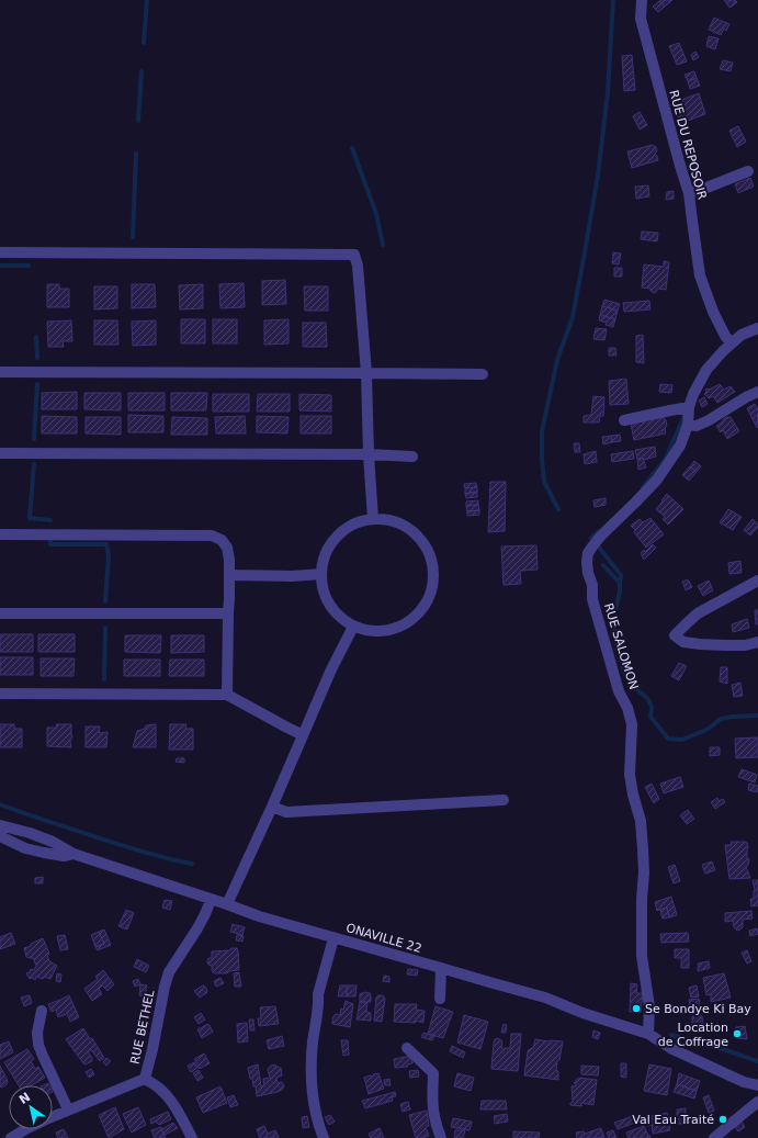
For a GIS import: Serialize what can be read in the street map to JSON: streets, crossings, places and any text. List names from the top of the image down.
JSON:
{
  "streets": {
    "street": [
      "RUE DU REPOSOIR",
      "RUE SALOMON",
      "ONAVILLE 22",
      "RUE BETHEL"
    ]
  },
  "crossings": [
    ["RUE DU REPOSOIR", "RUE SALOMON"],
    ["RUE SALOMON", "ONAVILLE 22"],
    ["ONAVILLE 22", "RUE BETHEL"]
  ],
  "places": ["Se Bondye Ki Bay", "Location de Coffrage", "Val Eau Traité"],
  "north": "top left"
}
